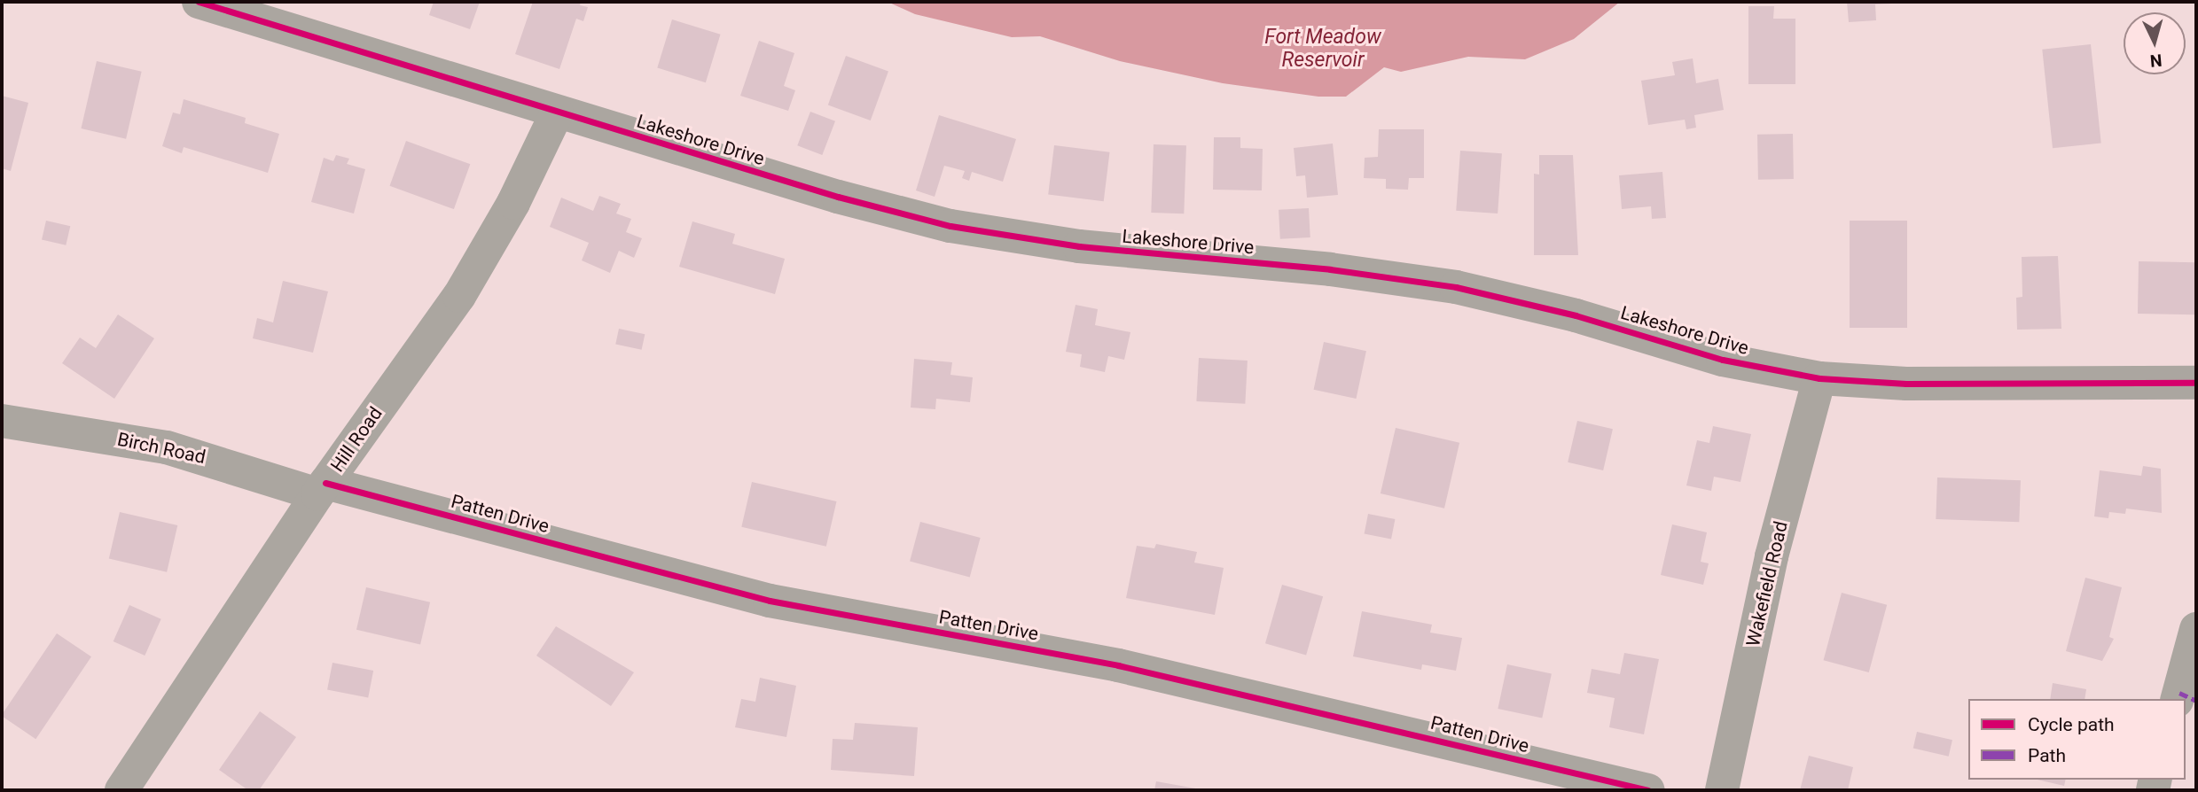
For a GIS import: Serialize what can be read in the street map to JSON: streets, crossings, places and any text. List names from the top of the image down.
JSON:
{
  "streets": {
    "street": [
      "Lakeshore Drive",
      "Hill Road",
      "Birch Road",
      "Patten Drive",
      "Wakefield Road"
    ]
  },
  "crossings": [
    ["Lakeshore Drive", "Hill Road"],
    ["Lakeshore Drive", "Wakefield Road"],
    ["Hill Road", "Birch Road"],
    ["Hill Road", "Patten Drive"],
    ["Birch Road", "Patten Drive"]
  ],
  "water": ["Fort Meadow Reservoir"],
  "legend": ["Cycle path", "Path"],
  "north": "bottom"
}
